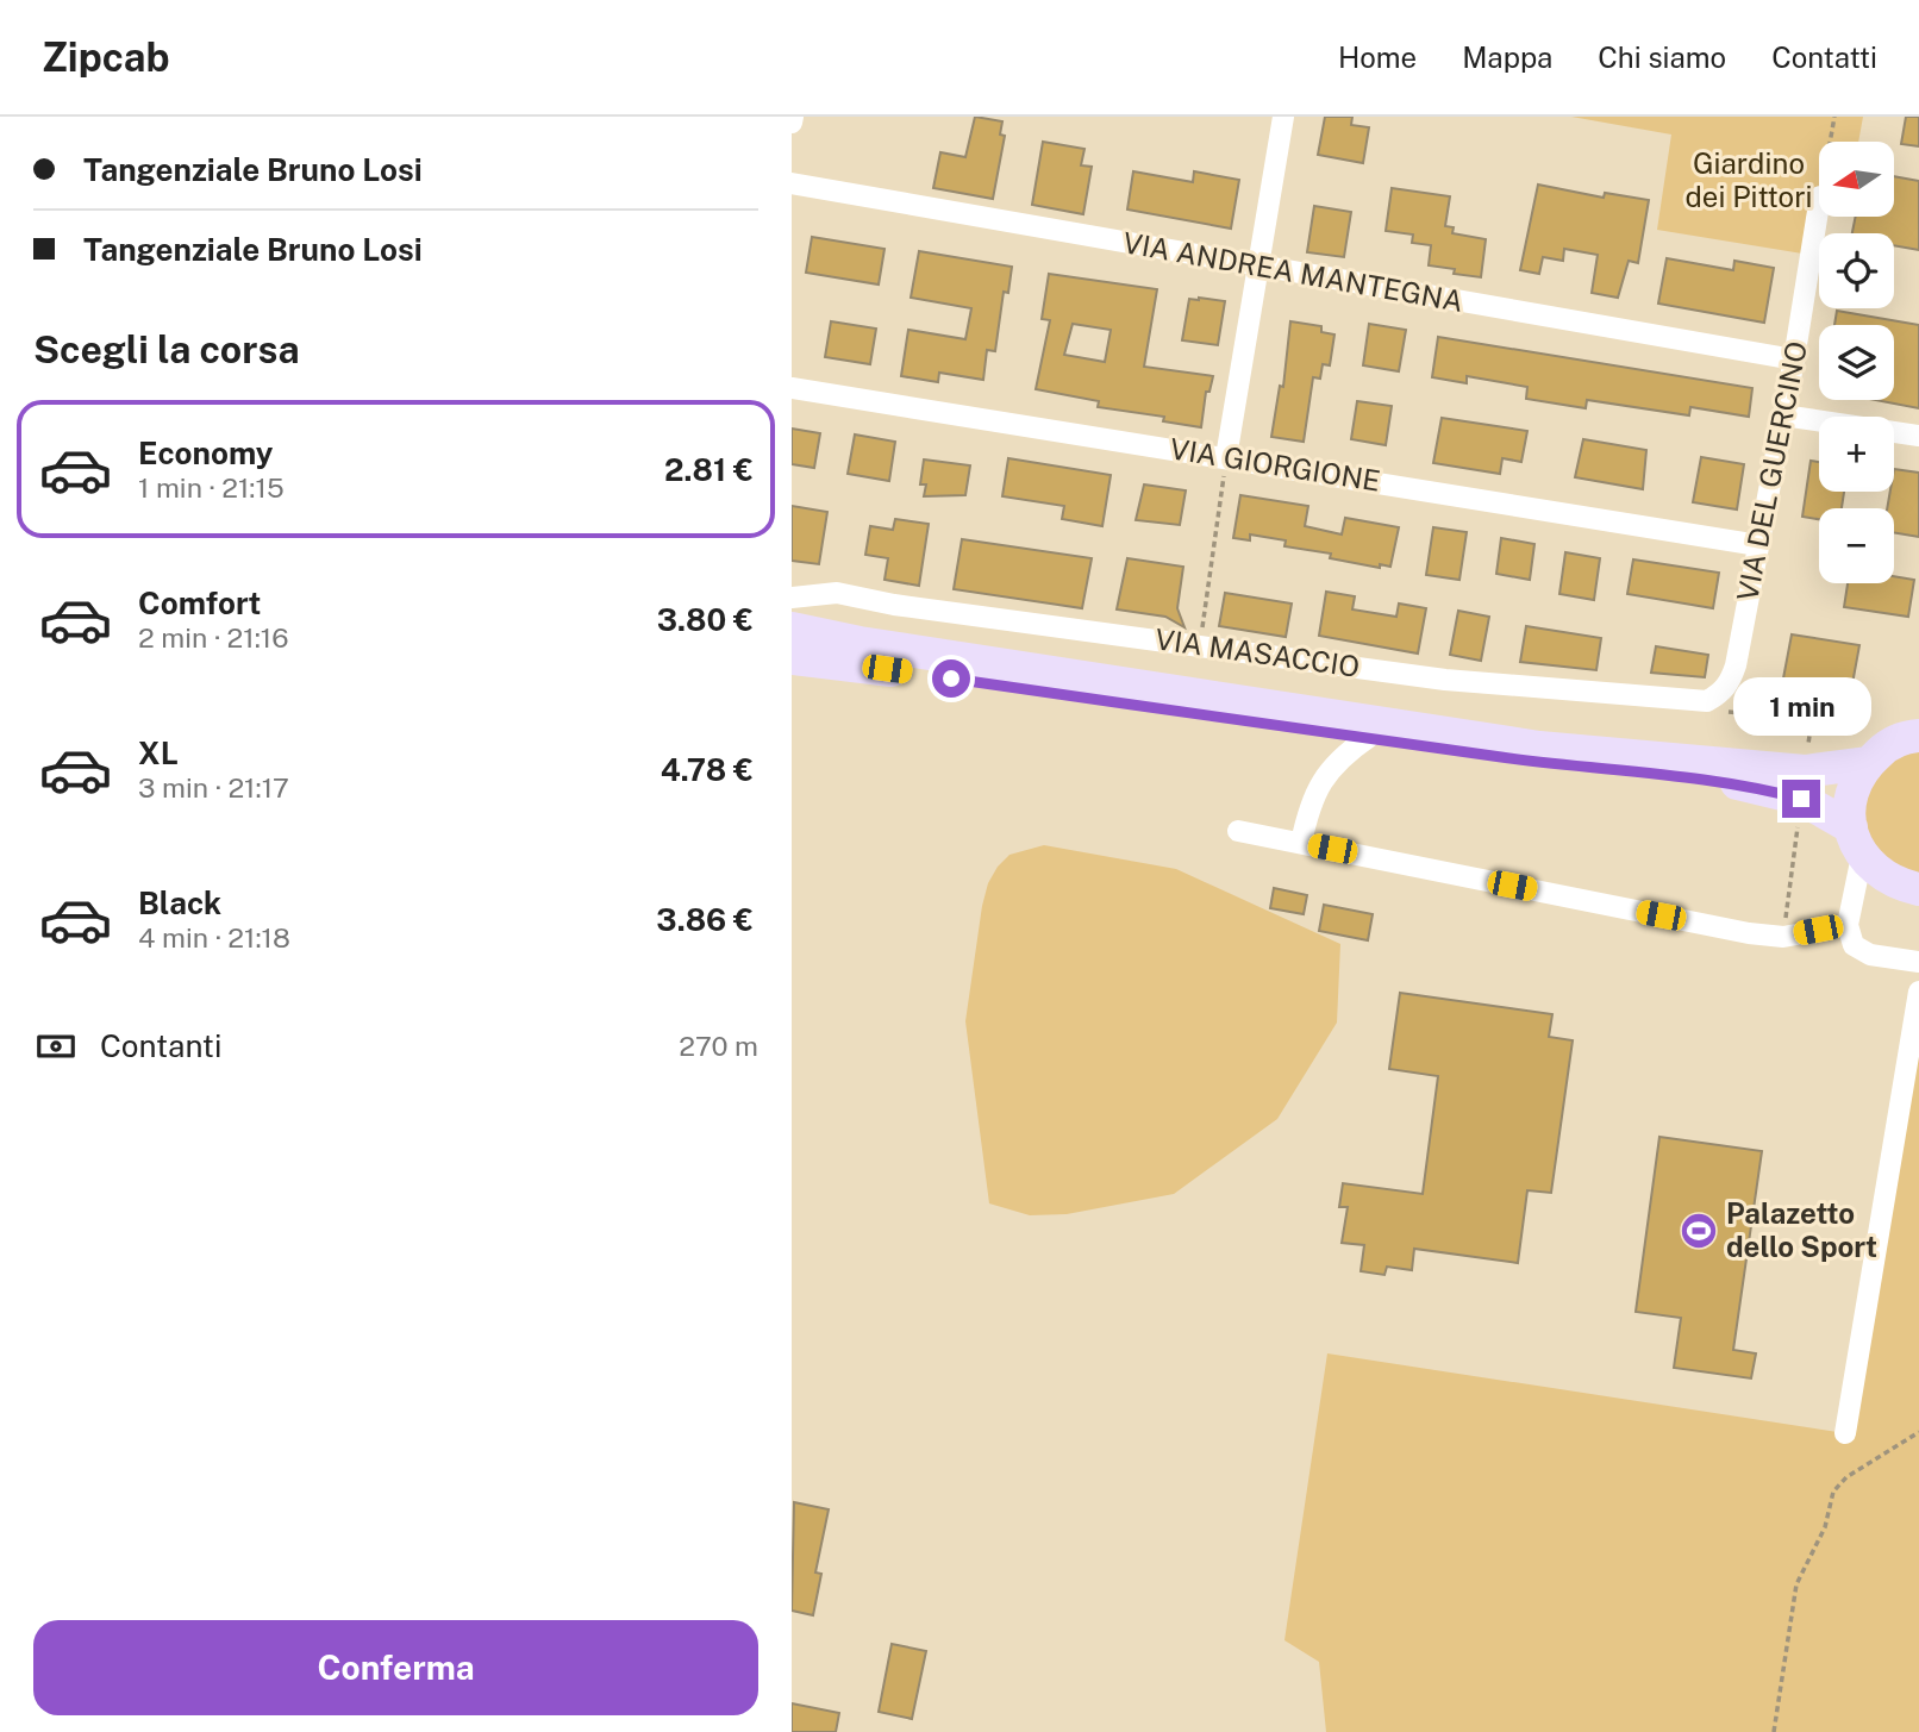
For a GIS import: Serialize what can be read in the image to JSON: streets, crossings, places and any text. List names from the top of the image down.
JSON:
{
  "streets": {
    "street": [
      "VIA ANDREA MANTEGNA",
      "VIA GIORGIONE",
      "VIA DEL GUERCINO",
      "VIA MASACCIO"
    ]
  },
  "crossings": [
    ["VIA ANDREA MANTEGNA", "VIA DEL GUERCINO"],
    ["VIA GIORGIONE", "VIA DEL GUERCINO"],
    ["VIA DEL GUERCINO", "VIA MASACCIO"]
  ],
  "parks": ["Giardino dei Pittori"],
  "places": {
    "sports": ["Palazetto dello Sport"]
  },
  "north": "left",
  "page": {
    "header": "Zipcab",
    "nav": [
      "Home",
      "Mappa",
      "Chi siamo",
      "Contatti"
    ],
    "banner": ["Tangenziale Bruno Losi", "Tangenziale Bruno Losi"],
    "map_buttons": ["+", "−"],
    "heading": "Scegli la corsa",
    "list": [
      {
        "name": "Economy",
        "note": "1 min · 21:15",
        "value": "2.81 €"
      },
      {
        "name": "Comfort",
        "note": "2 min · 21:16",
        "value": "3.80 €"
      },
      {
        "name": "XL",
        "note": "3 min · 21:17",
        "value": "4.78 €"
      },
      {
        "name": "Black",
        "note": "4 min · 21:18",
        "value": "3.86 €"
      }
    ],
    "bubble": "1 min",
    "pay": ["Contanti", "270 m"],
    "buttons": "Conferma"
  }
}
